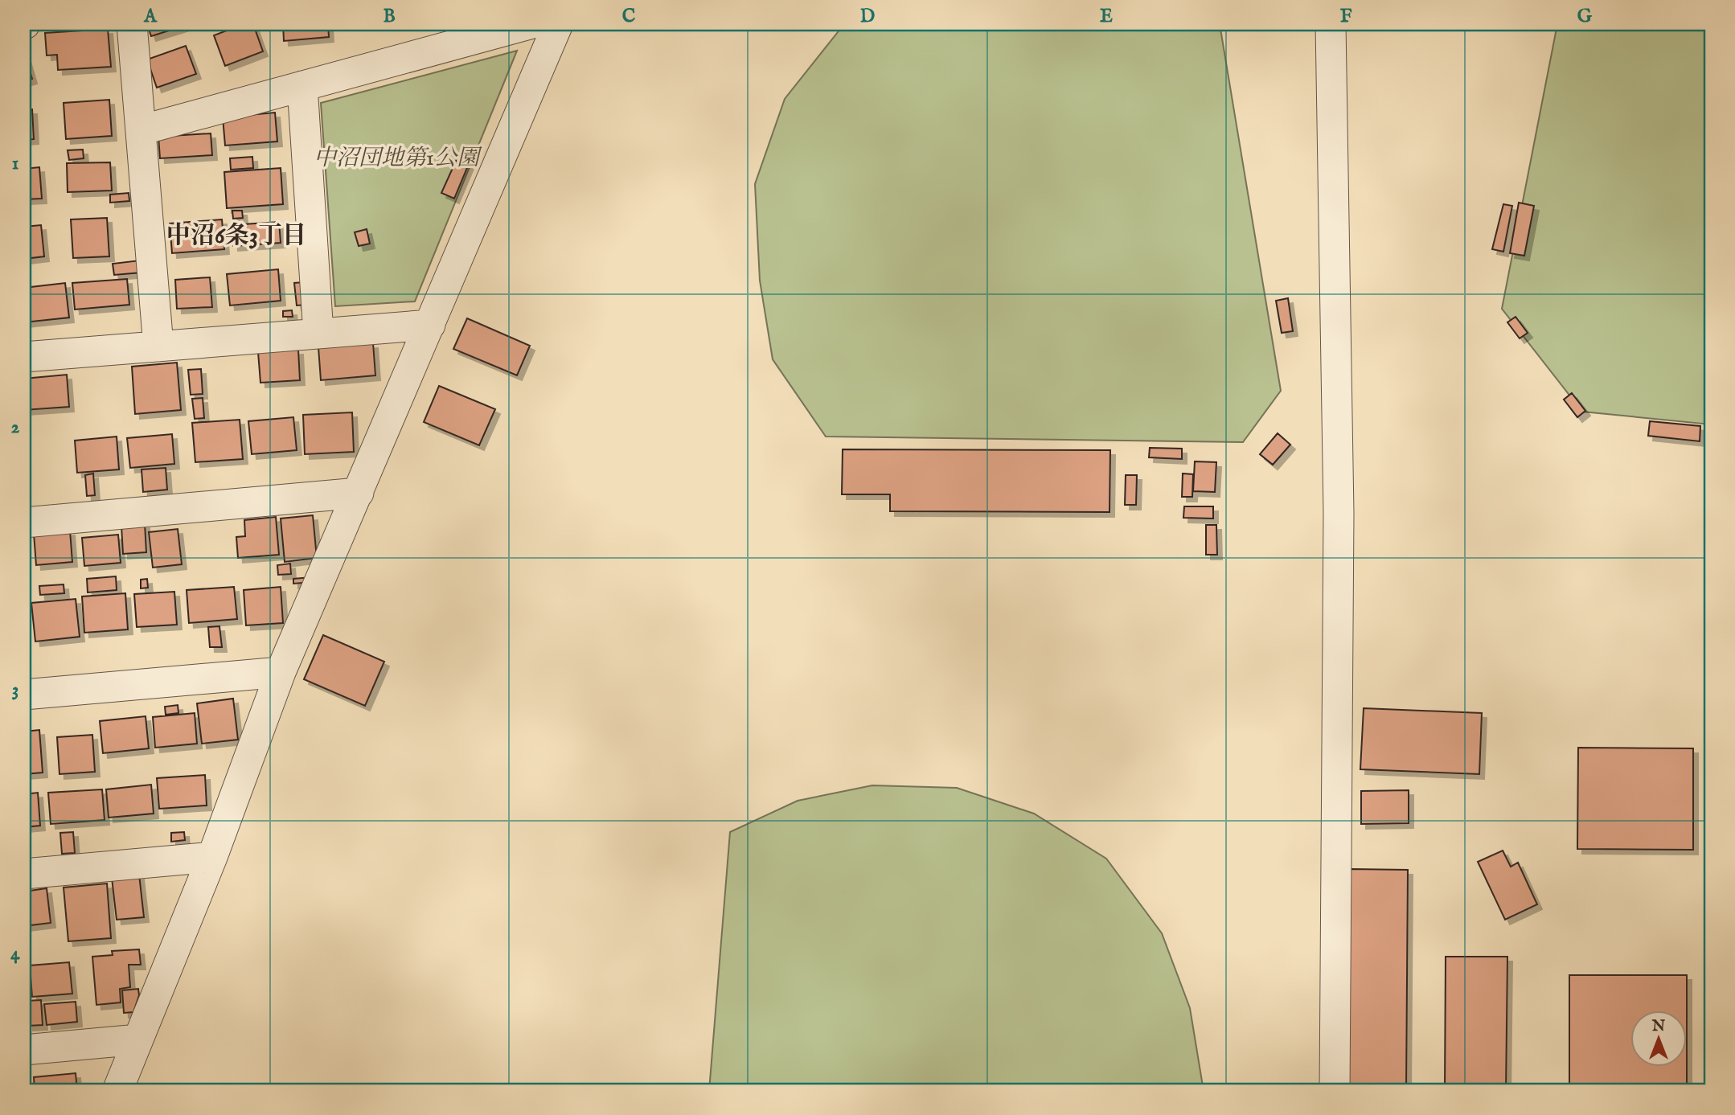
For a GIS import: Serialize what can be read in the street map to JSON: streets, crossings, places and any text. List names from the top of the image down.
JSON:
{
  "districts": ["中沼6条3丁目"],
  "parks": ["中沼団地第1公園"],
  "north": "top",
  "grid": {
    "columns": [
      "A",
      "B",
      "C",
      "D",
      "E",
      "F",
      "G"
    ],
    "rows": [
      "1",
      "2",
      "3",
      "4"
    ]
  }
}
